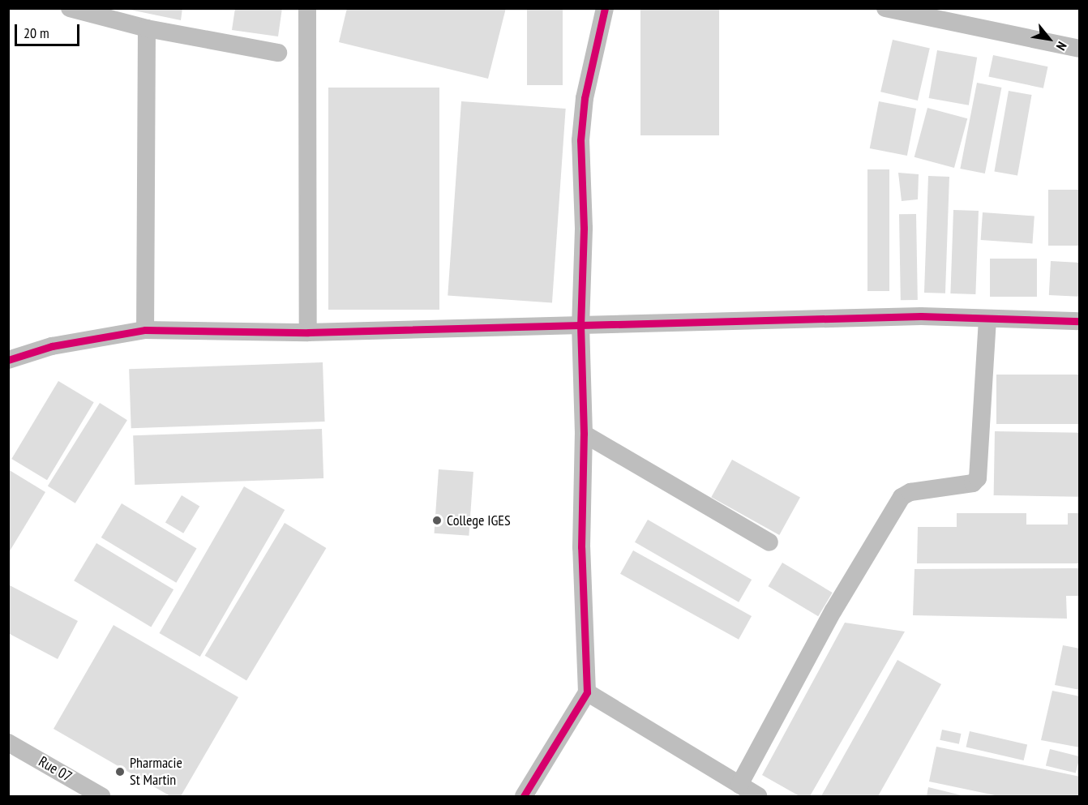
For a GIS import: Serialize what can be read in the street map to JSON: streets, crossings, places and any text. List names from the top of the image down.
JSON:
{
  "streets": {
    "street": ["Rue 07"]
  },
  "places": ["College IGES", "Pharmacie St Martin"],
  "scale_bar": "20 m",
  "north": "bottom right"
}
